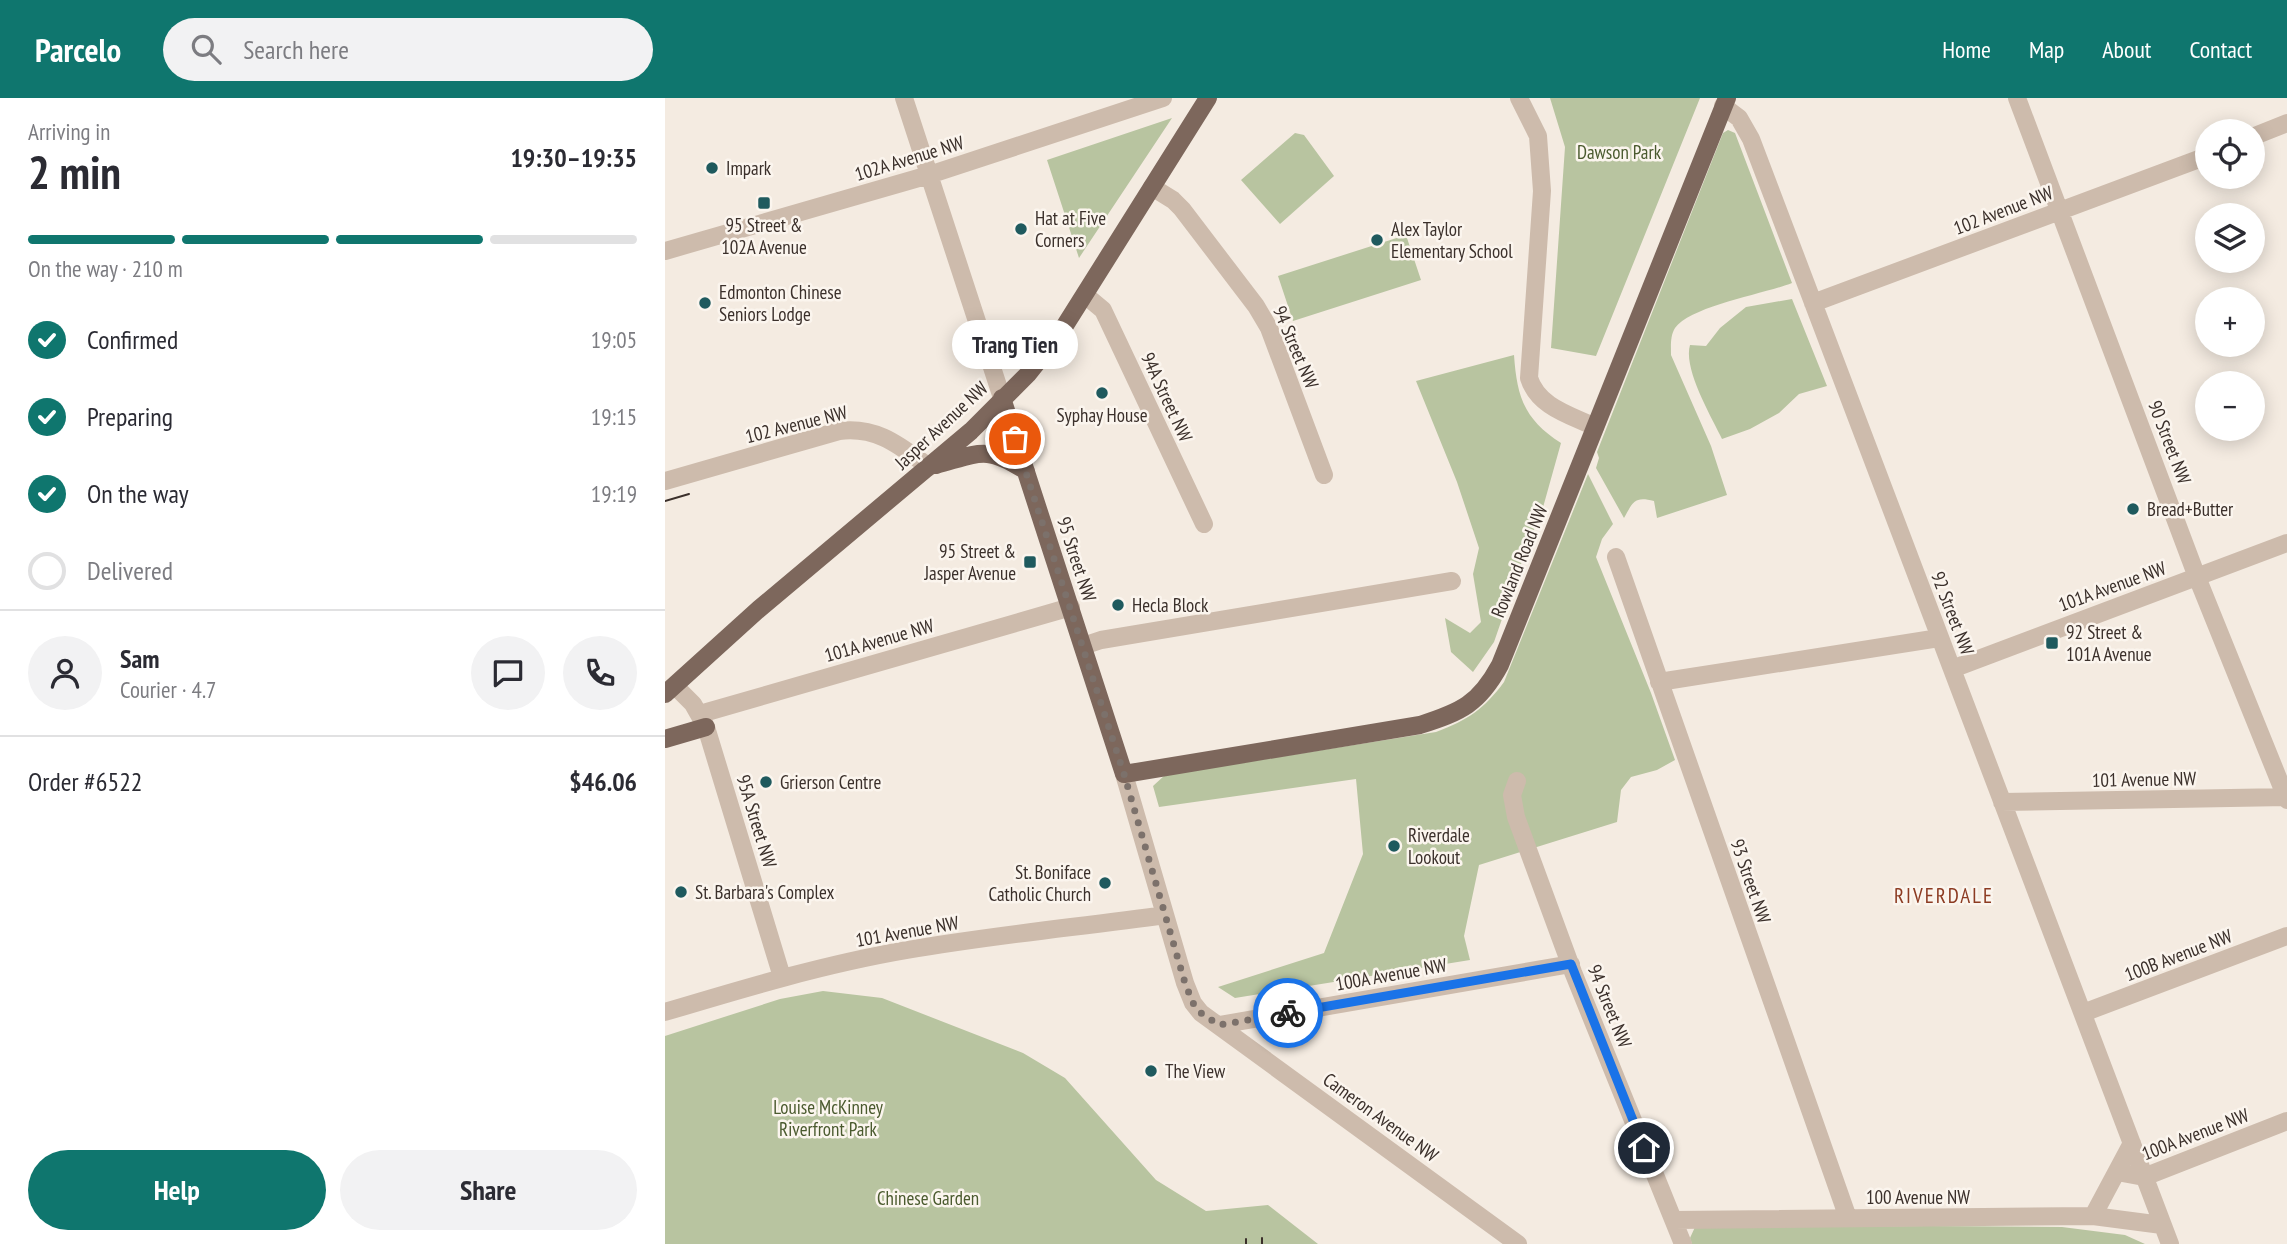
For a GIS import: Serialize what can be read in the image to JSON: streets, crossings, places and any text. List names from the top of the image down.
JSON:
{
  "streets": {
    "main road": ["Jasper Avenue NW", "95 Street NW", "Rowland Road NW"],
    "street": [
      "102A Avenue NW",
      "102 Avenue NW",
      "94 Street NW",
      "94A Street NW",
      "90 Street NW",
      "101A Avenue NW",
      "92 Street NW",
      "101 Avenue NW",
      "95A Street NW",
      "93 Street NW",
      "100B Avenue NW",
      "100A Avenue NW",
      "Cameron Avenue NW",
      "100 Avenue NW"
    ]
  },
  "crossings": [
    ["102A Avenue NW", "95 Street NW"],
    ["102 Avenue NW", "Jasper Avenue NW"],
    ["102 Avenue NW", "90 Street NW"],
    ["102 Avenue NW", "92 Street NW"],
    ["94 Street NW", "Jasper Avenue NW"],
    ["94 Street NW", "100A Avenue NW"],
    ["94 Street NW", "100 Avenue NW"],
    ["94A Street NW", "Jasper Avenue NW"],
    ["Jasper Avenue NW", "95 Street NW"],
    ["Jasper Avenue NW", "95A Street NW"],
    ["90 Street NW", "101A Avenue NW"],
    ["90 Street NW", "101 Avenue NW"],
    ["95 Street NW", "Rowland Road NW"],
    ["95 Street NW", "101A Avenue NW"],
    ["95 Street NW", "101 Avenue NW"],
    ["95 Street NW", "100A Avenue NW"],
    ["95 Street NW", "Cameron Avenue NW"],
    ["Rowland Road NW", "92 Street NW"],
    ["101A Avenue NW", "92 Street NW"],
    ["101A Avenue NW", "95A Street NW"],
    ["92 Street NW", "101 Avenue NW"],
    ["92 Street NW", "100B Avenue NW"],
    ["92 Street NW", "100A Avenue NW"],
    ["92 Street NW", "100 Avenue NW"],
    ["101 Avenue NW", "95A Street NW"],
    ["93 Street NW", "100 Avenue NW"],
    ["100A Avenue NW", "Cameron Avenue NW"]
  ],
  "districts": ["RIVERDALE"],
  "parks": ["Dawson Park", "Louise McKinney Riverfront Park", "Chinese Garden"],
  "places": {
    "other": [
      "Impark",
      "Hat at Five Corners",
      "Alex Taylor Elementary School",
      "Edmonton Chinese Seniors Lodge",
      "Syphay House",
      "Trang Tien",
      "Bread+Butter",
      "Hecla Block",
      "Grierson Centre",
      "Riverdale Lookout",
      "St. Boniface Catholic Church",
      "St. Barbara's Complex",
      "The View"
    ],
    "transit": ["95 Street & 102A Avenue", "95 Street & Jasper Avenue", "92 Street & 101A Avenue"]
  },
  "page": {
    "header": "Parcelo",
    "search": "Search here",
    "nav": [
      "Home",
      "Map",
      "About",
      "Contact"
    ],
    "heading": ["2 min", "Arriving in", "19:30–19:35"],
    "panel": [
      "Sam",
      "Courier · 4.7",
      "Order #6522",
      "$46.06"
    ],
    "map_buttons": ["+", "−"],
    "bar": "On the way · 210 m",
    "list": [
      ["Confirmed", "19:05"],
      ["Preparing", "19:15"],
      ["On the way", "19:19"],
      "Delivered"
    ],
    "bubble": "Trang Tien",
    "buttons": ["Help", "Share"]
  }
}
